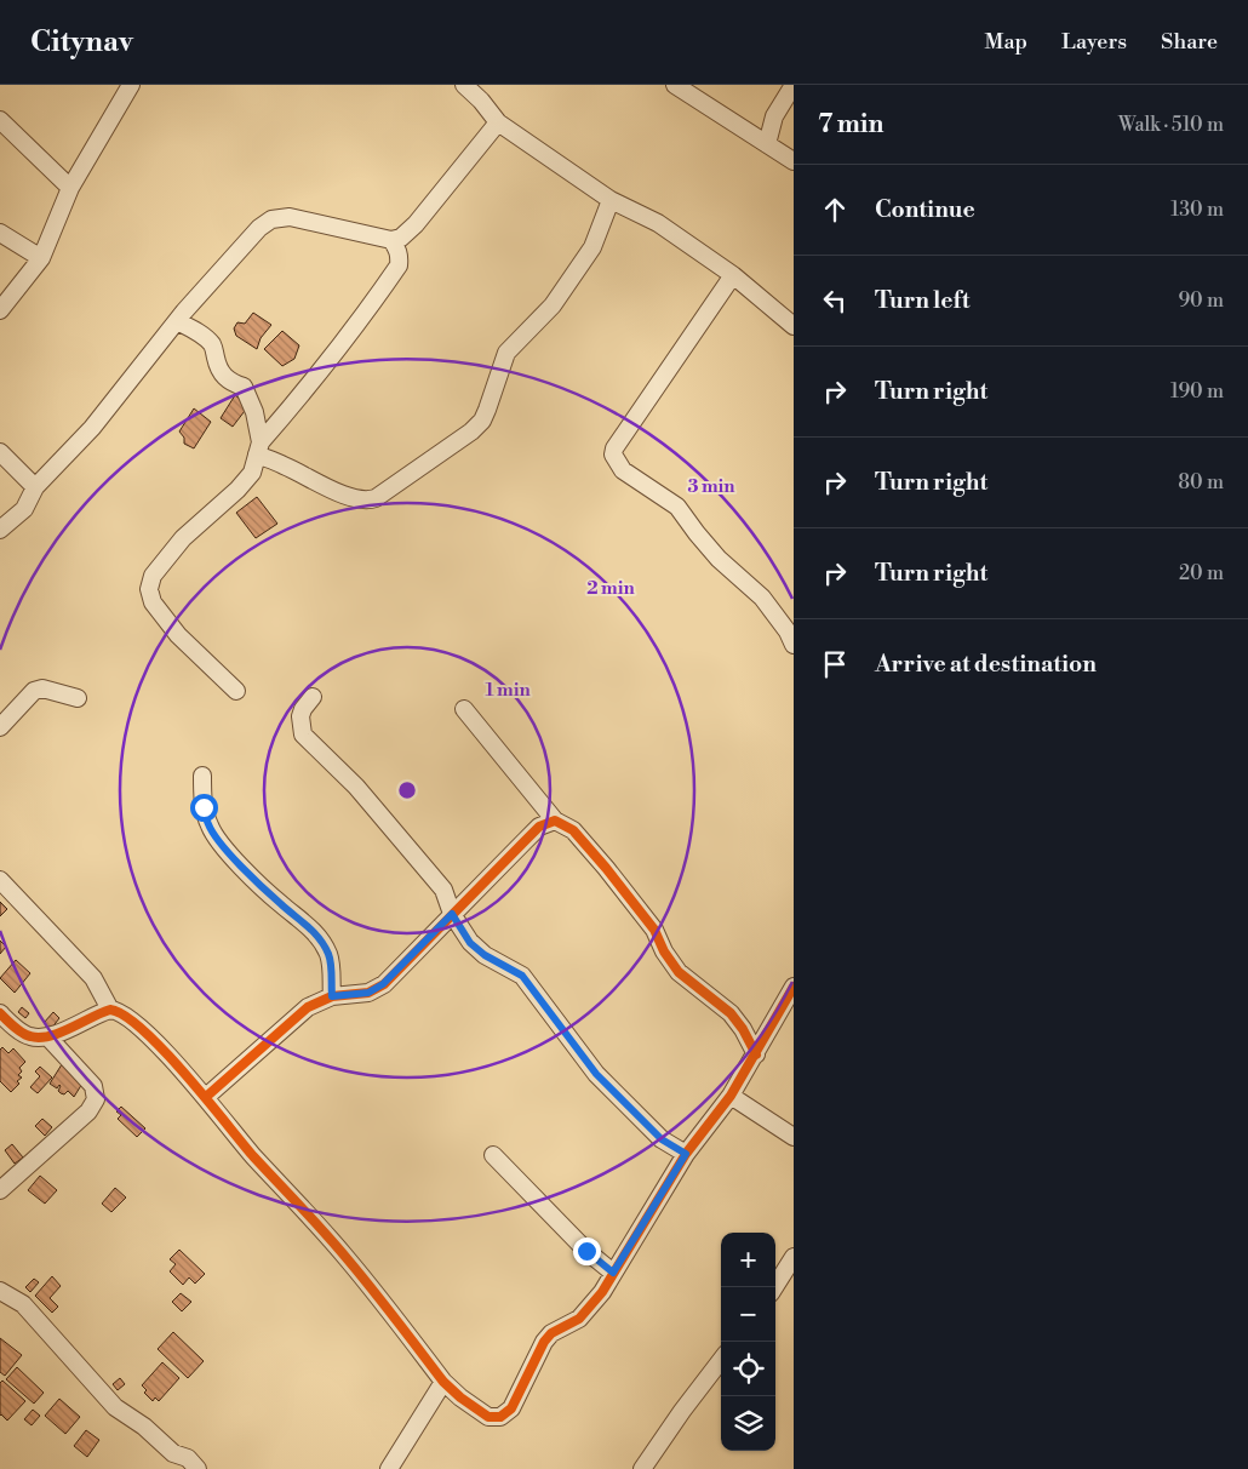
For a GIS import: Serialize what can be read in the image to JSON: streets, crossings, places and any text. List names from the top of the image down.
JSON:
{
  "page": {
    "header": "Citynav",
    "nav": ["Map", "Layers", "Share"],
    "heading": ["7 min", "Walk · 510 m"],
    "list": [
      ["Continue", "130 m"],
      ["Turn left", "90 m"],
      ["Turn right", "190 m"],
      ["Turn right", "80 m"],
      ["Turn right", "20 m"],
      "Arrive at destination"
    ],
    "map_buttons": ["+", "−"]
  },
  "rings": ["3 min", "2 min", "1 min"]
}
